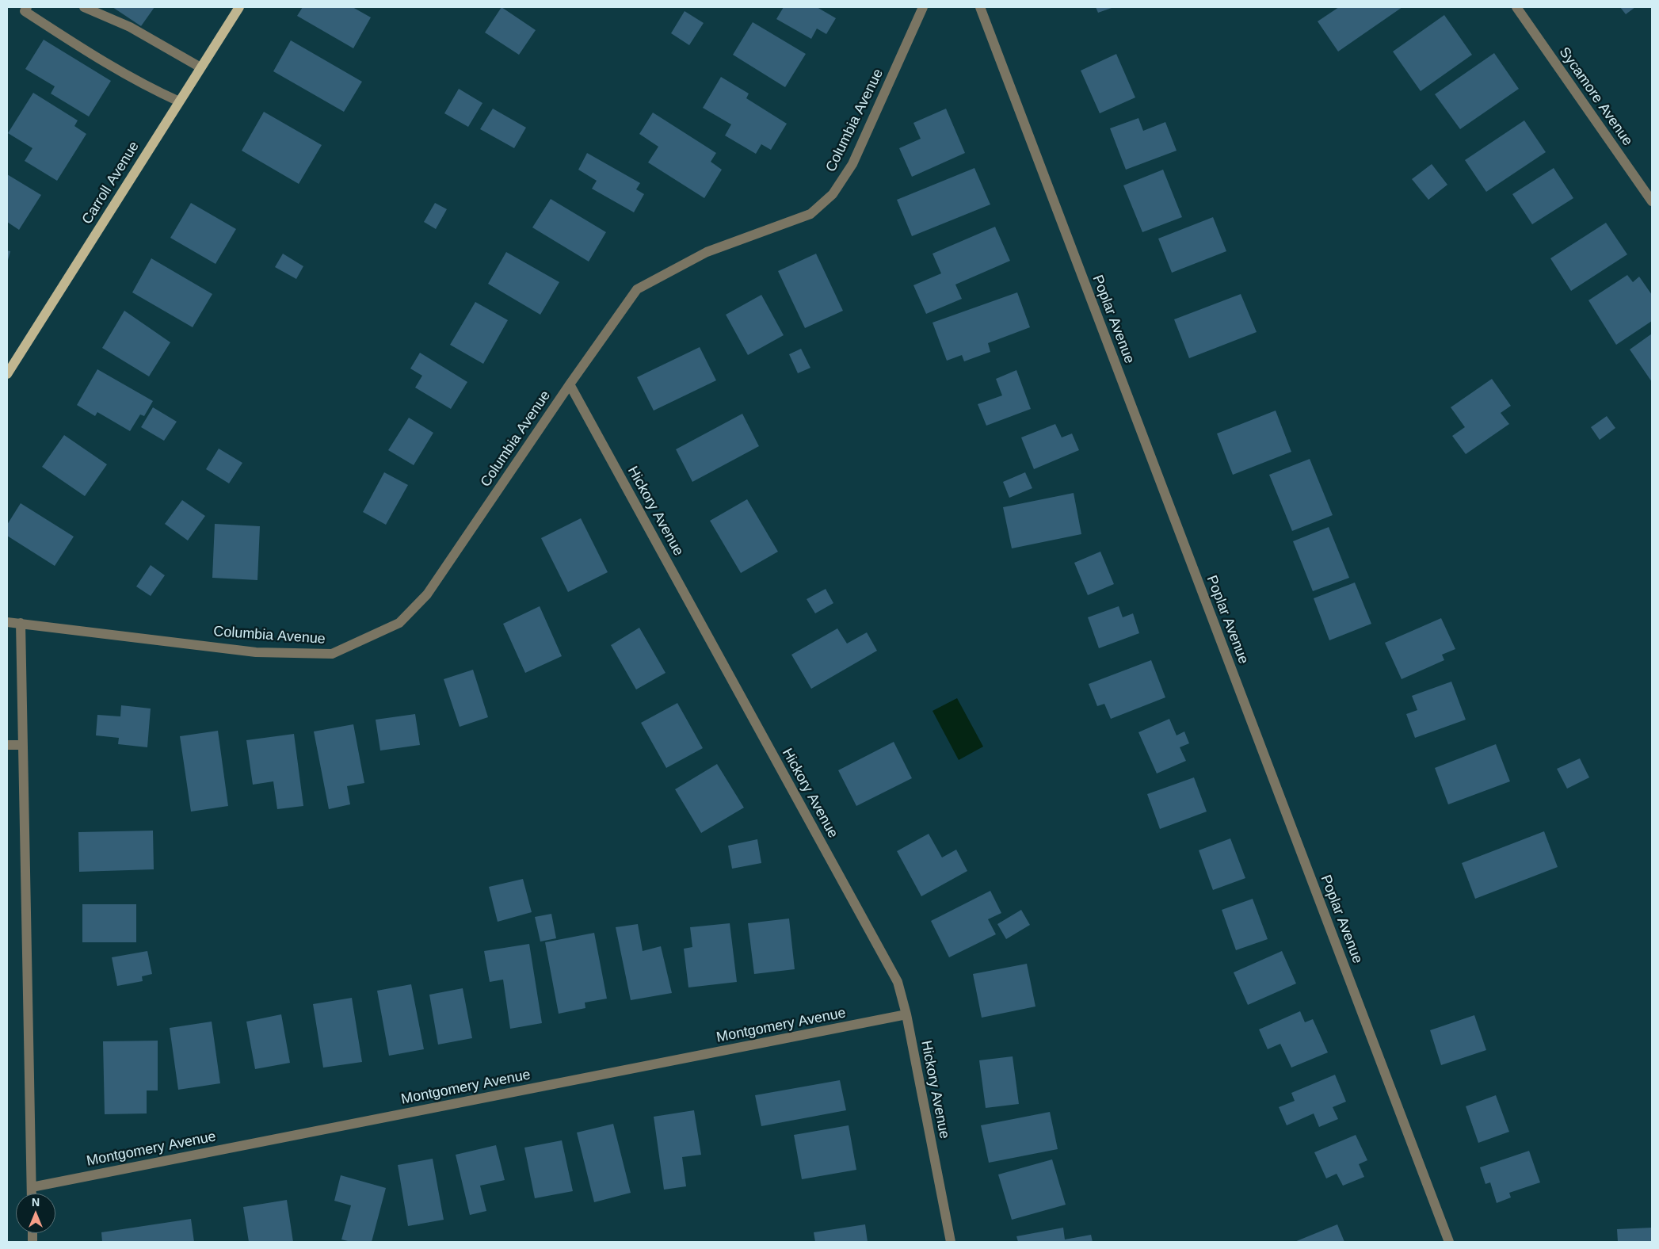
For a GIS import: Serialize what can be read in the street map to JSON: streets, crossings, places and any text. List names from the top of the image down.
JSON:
{
  "streets": {
    "main road": ["Carroll Avenue"],
    "street": [
      "Sycamore Avenue",
      "Columbia Avenue",
      "Poplar Avenue",
      "Hickory Avenue",
      "Montgomery Avenue"
    ]
  },
  "crossings": [
    ["Columbia Avenue", "Hickory Avenue"],
    ["Hickory Avenue", "Montgomery Avenue"]
  ],
  "north": "top"
}
